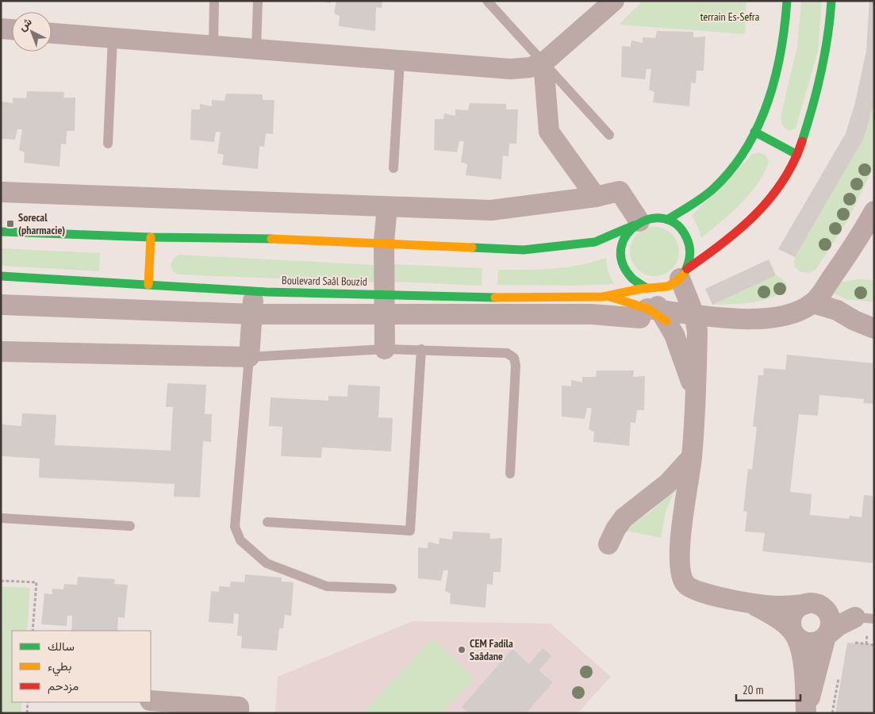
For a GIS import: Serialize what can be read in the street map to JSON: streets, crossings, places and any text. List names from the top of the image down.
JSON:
{
  "streets": {
    "main road": ["Boulevard Saâl Bouzid"]
  },
  "parks": ["terrain Es-Sefra"],
  "places": {
    "transit": ["Sorecal (pharmacie)"],
    "other": ["CEM Fadila Saâdane"]
  },
  "legend": ["سالك", "بطيء", "مزدحم"],
  "scale_bar": "20 m",
  "north": "top left"
}
